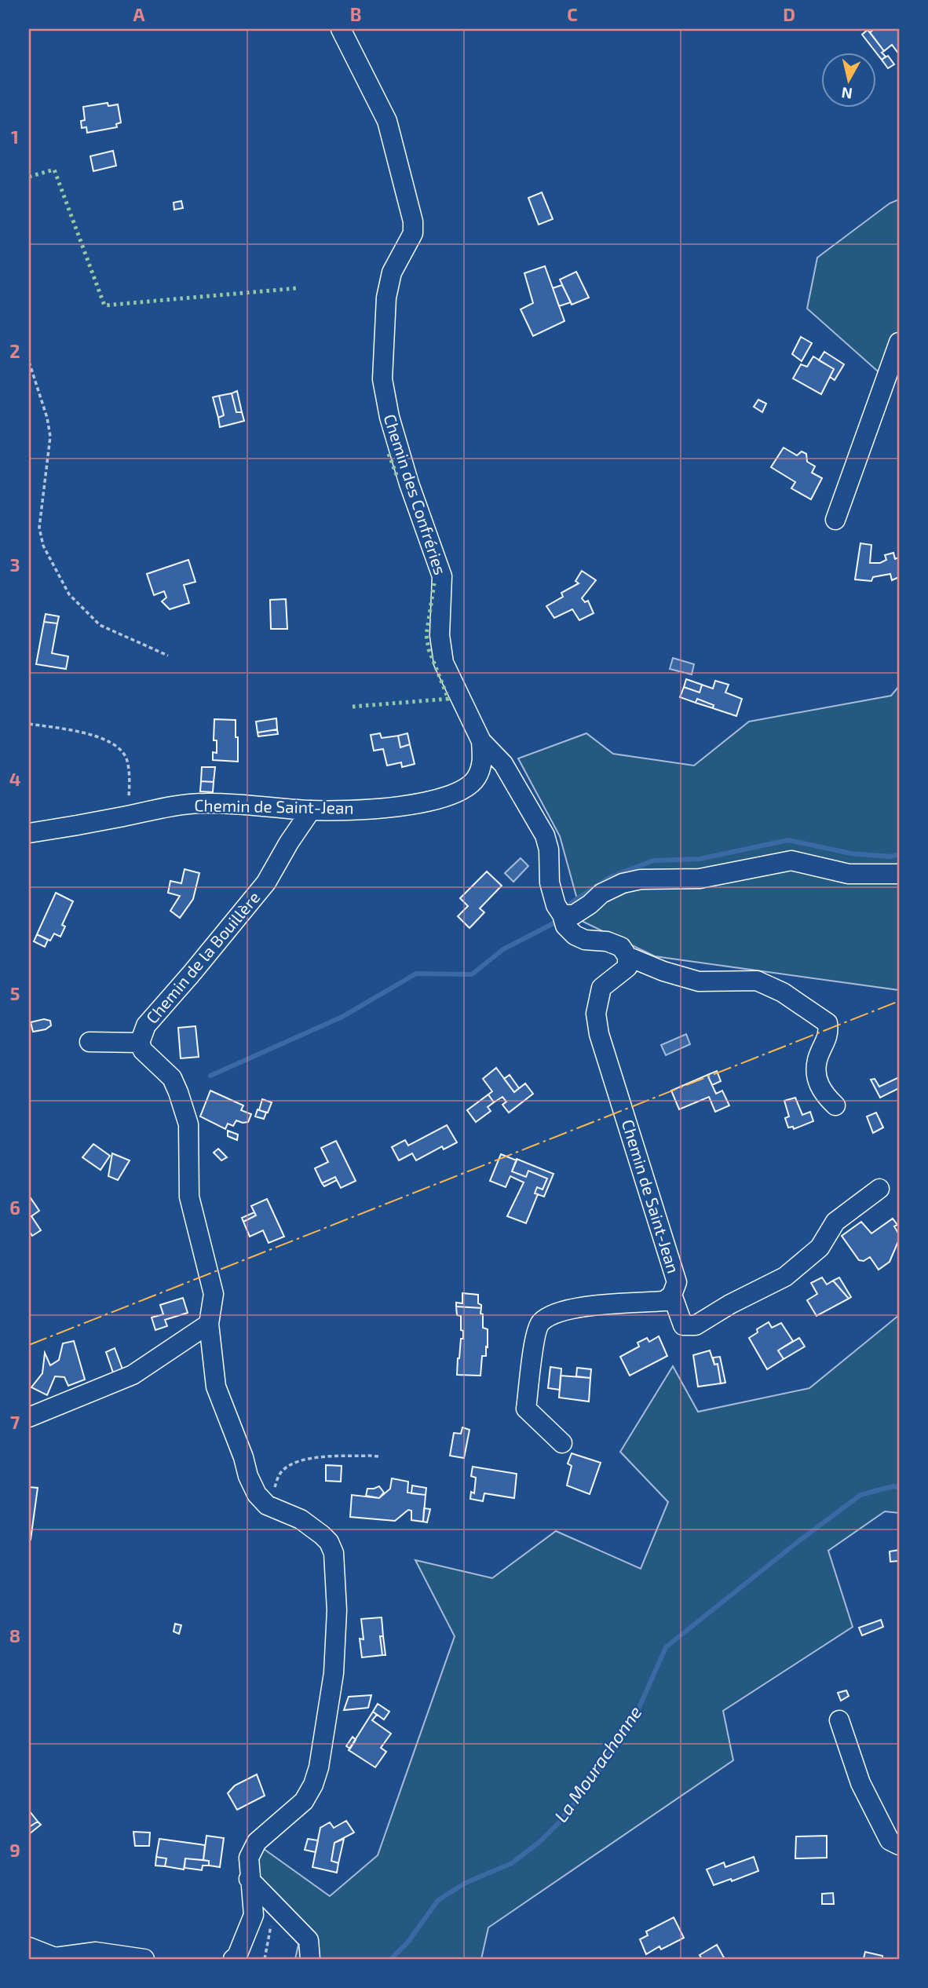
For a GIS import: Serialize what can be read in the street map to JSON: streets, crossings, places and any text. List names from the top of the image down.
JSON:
{
  "streets": {
    "street": ["Chemin des Confréries", "Chemin de Saint-Jean", "Chemin de la Bouillère"]
  },
  "crossings": [
    ["Chemin des Confréries", "Chemin de Saint-Jean"],
    ["Chemin de Saint-Jean", "Chemin de la Bouillère"]
  ],
  "water": ["La Mourachonne"],
  "north": "bottom",
  "grid": {
    "columns": [
      "A",
      "B",
      "C",
      "D"
    ],
    "rows": [
      "1",
      "2",
      "3",
      "4",
      "5",
      "6",
      "7",
      "8",
      "9"
    ]
  }
}
